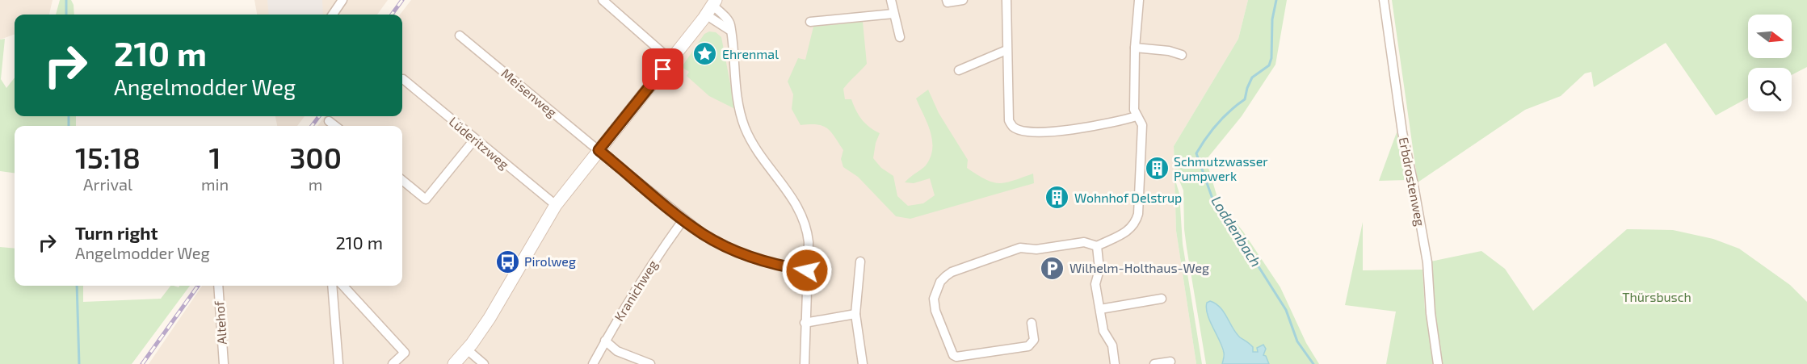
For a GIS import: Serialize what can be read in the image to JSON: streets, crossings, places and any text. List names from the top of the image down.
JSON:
{
  "streets": {
    "street": [
      "Meisenweg",
      "Lüderitzweg",
      "Erbdrostenweg",
      "Kranichweg",
      "Altehof"
    ]
  },
  "crossings": [
    ["Meisenweg", "Kranichweg"]
  ],
  "water": ["Loddenbach"],
  "parks": ["Thürsbusch"],
  "places": {
    "place": ["Ehrenmal"],
    "building": ["Schmutzwasser Pumpwerk", "Wohnhof Delstrup"],
    "bus stop": ["Pirolweg"],
    "parking": ["Wilhelm-Holthaus-Weg"]
  },
  "north": "right",
  "page": {
    "turn": ["210 m", "Angelmodder Weg"],
    "eta": [
      "15:18",
      "Arrival",
      "1",
      "min",
      "300",
      "m"
    ],
    "list": [
      {
        "name": "Turn right",
        "note": "Angelmodder Weg",
        "value": "210 m"
      }
    ]
  }
}
